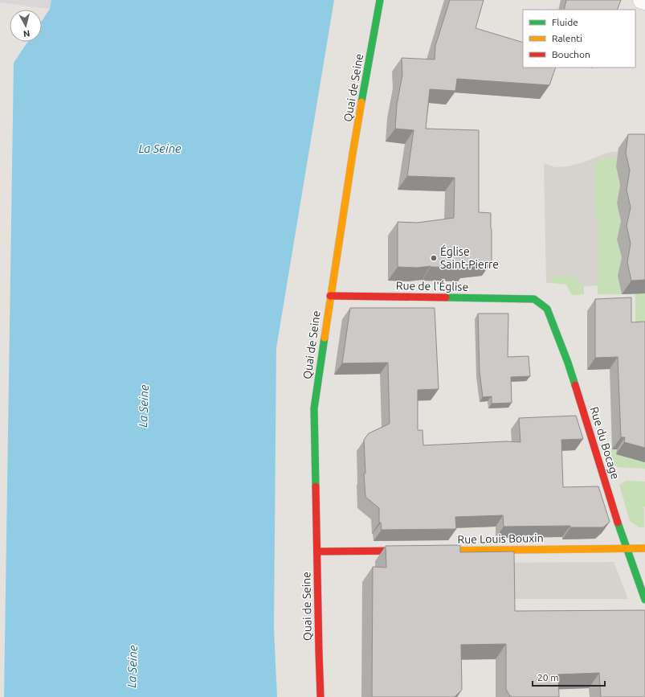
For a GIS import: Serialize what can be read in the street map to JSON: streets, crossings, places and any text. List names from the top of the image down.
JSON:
{
  "streets": {
    "street": [
      "Quai de Seine",
      "Rue de l'Église",
      "Rue du Bocage",
      "Rue Louis Bouxin"
    ]
  },
  "crossings": [
    ["Quai de Seine", "Rue de l'Église"],
    ["Rue de l'Église", "Rue du Bocage"],
    ["Rue du Bocage", "Rue Louis Bouxin"]
  ],
  "water": ["La Seine"],
  "places": ["Église Saint-Pierre"],
  "legend": ["Fluide", "Ralenti", "Bouchon"],
  "scale_bar": "20 m",
  "north": "bottom"
}
